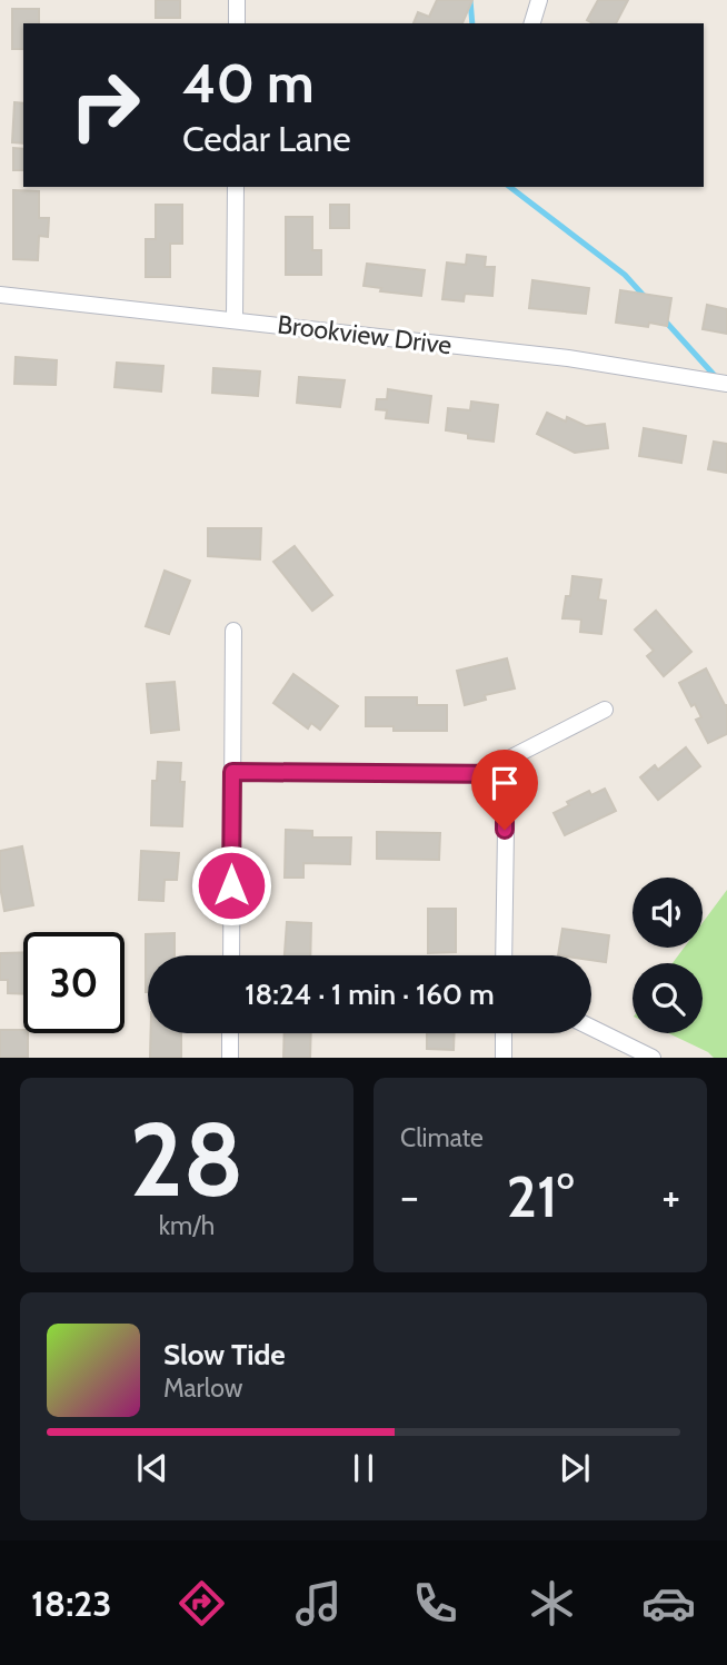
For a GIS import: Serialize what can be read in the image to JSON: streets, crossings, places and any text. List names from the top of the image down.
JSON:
{
  "streets": {
    "street": ["Brookview Drive"]
  },
  "page": {
    "turn": ["40 m", "Cedar Lane"],
    "limit": "30",
    "trip": "18:24 · 1 min · 160 m",
    "tile": [
      ["28", "km/h"],
      "Climate"
    ],
    "heat": ["−", "21°", "+"],
    "song": ["Slow Tide", "Marlow"],
    "tabs": "18:23"
  }
}
